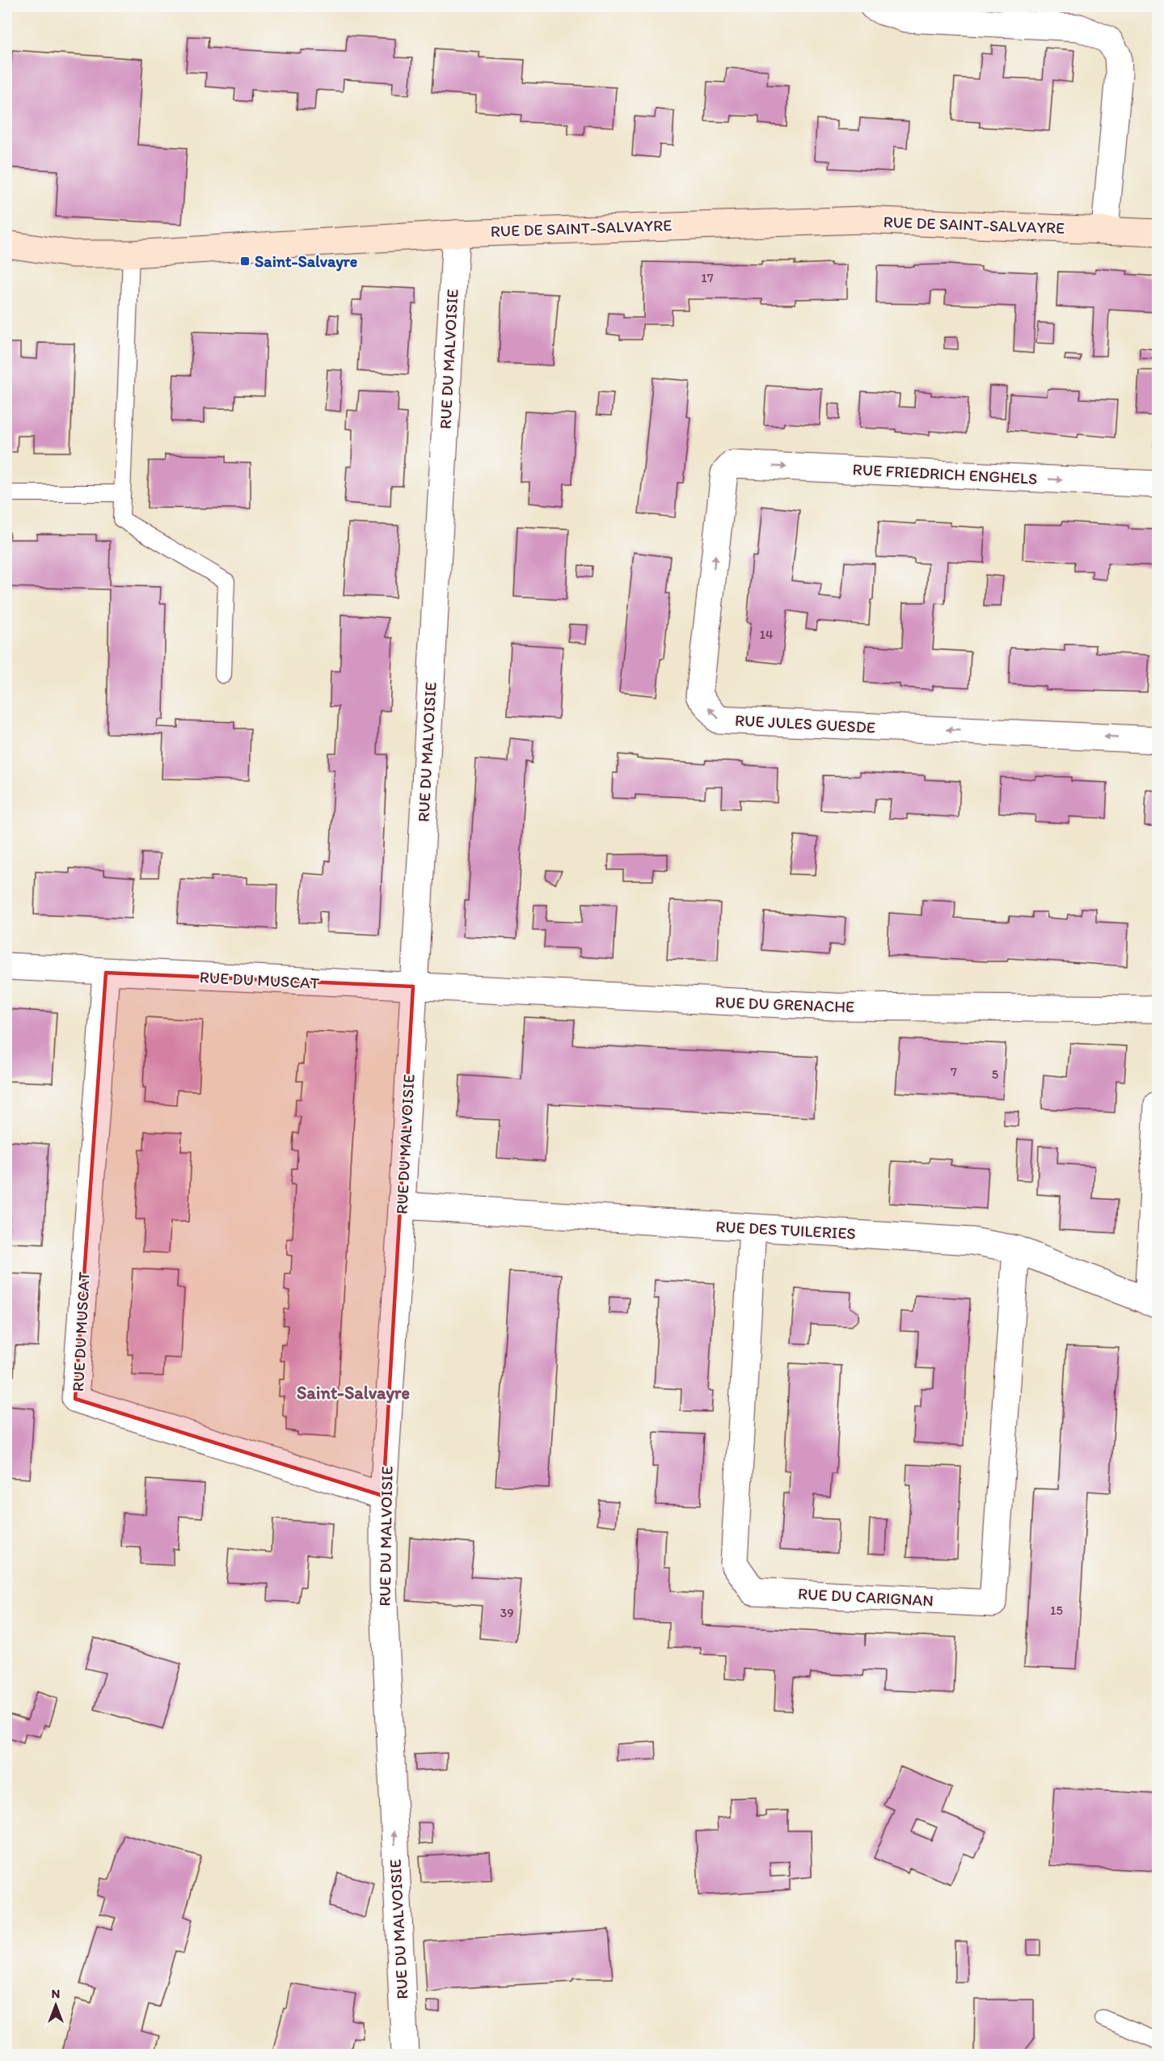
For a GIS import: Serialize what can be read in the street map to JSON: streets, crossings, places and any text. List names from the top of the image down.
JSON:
{
  "streets": {
    "street": [
      "RUE DE SAINT-SALVAYRE",
      "RUE DU MALVOISIE",
      "RUE FRIEDRICH ENGHELS",
      "RUE JULES GUESDE",
      "RUE DU MUSCAT",
      "RUE DU GRENACHE",
      "RUE DES TUILERIES",
      "RUE DU CARIGNAN"
    ]
  },
  "crossings": [
    ["RUE DE SAINT-SALVAYRE", "RUE DU MALVOISIE"],
    ["RUE DU MALVOISIE", "RUE DU MUSCAT"],
    ["RUE DU MALVOISIE", "RUE DU GRENACHE"],
    ["RUE DU MALVOISIE", "RUE DES TUILERIES"],
    ["RUE FRIEDRICH ENGHELS", "RUE JULES GUESDE"],
    ["RUE DU MUSCAT", "RUE DU GRENACHE"],
    ["RUE DES TUILERIES", "RUE DU CARIGNAN"]
  ],
  "one_way": ["RUE FRIEDRICH ENGHELS"],
  "districts": ["Saint-Salvayre"],
  "places": {
    "transit": ["Saint-Salvayre"]
  },
  "house_numbers": [
    "17",
    "14",
    "7",
    "5",
    "15",
    "39"
  ],
  "north": "top"
}
